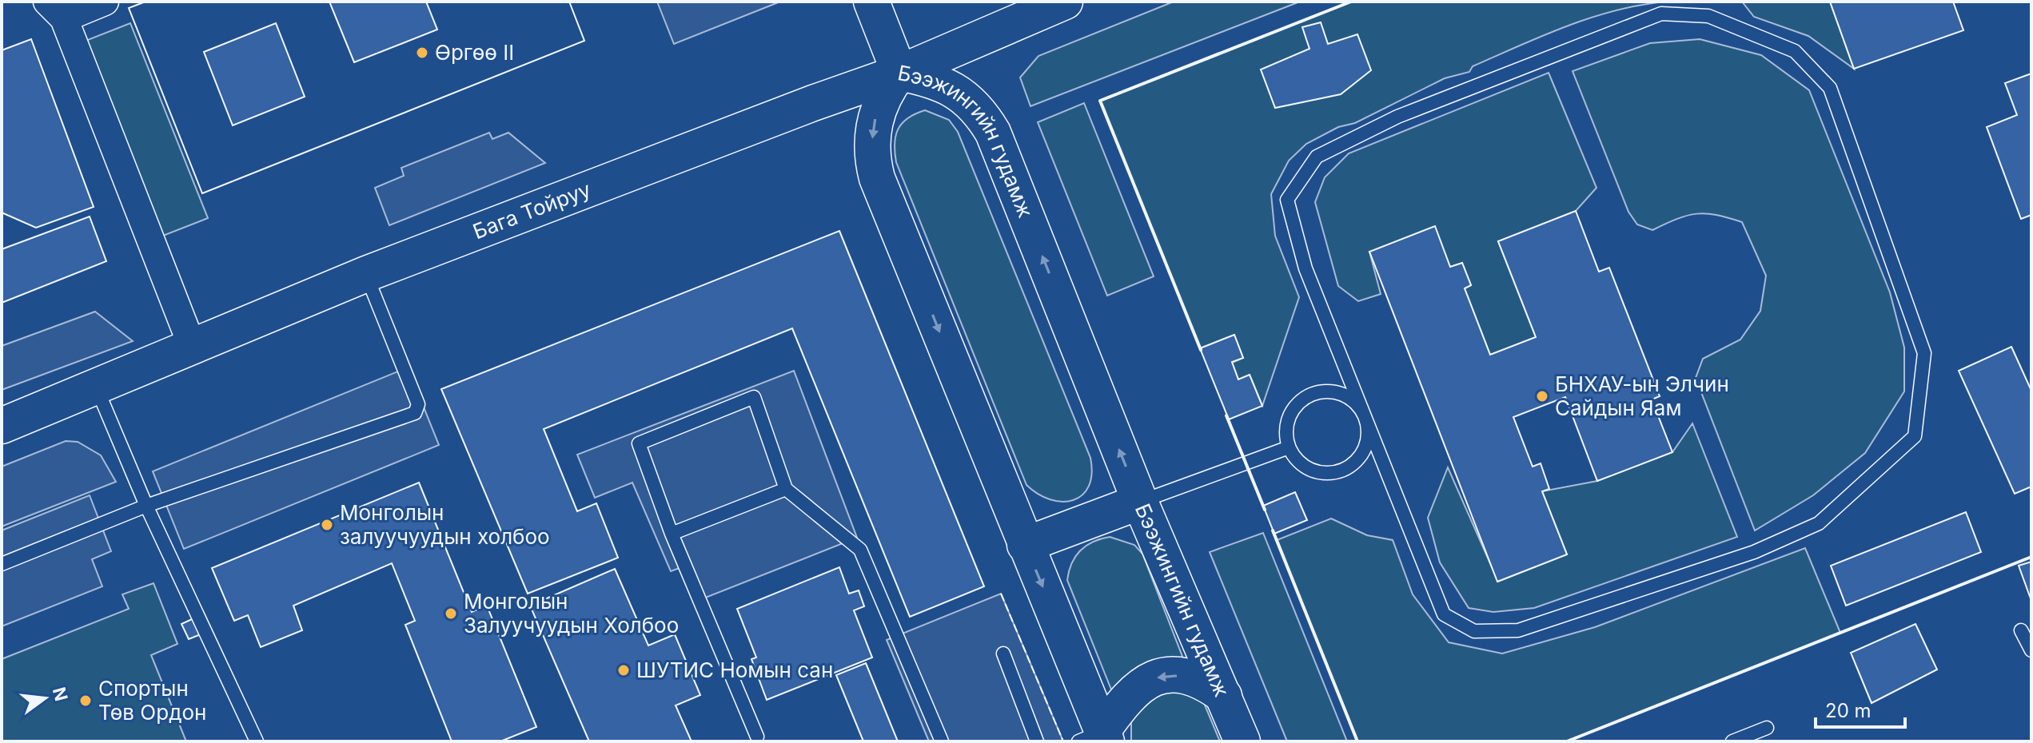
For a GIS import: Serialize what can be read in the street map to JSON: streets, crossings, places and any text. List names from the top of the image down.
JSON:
{
  "streets": {
    "main road": ["Бээжингийн гудамж", "Бага Тойруу"]
  },
  "crossings": [
    ["Бээжингийн гудамж", "Бага Тойруу"]
  ],
  "places": [
    "Өргөө II",
    "БНХАУ-ын Элчин Сайдын Яам",
    "Монголын залуучуудын холбоо",
    "Монголын Залуучуудын Холбоо",
    "ШУТИС Номын сан",
    "Спортын Төв Ордон"
  ],
  "scale_bar": "20 m",
  "north": "right"
}
